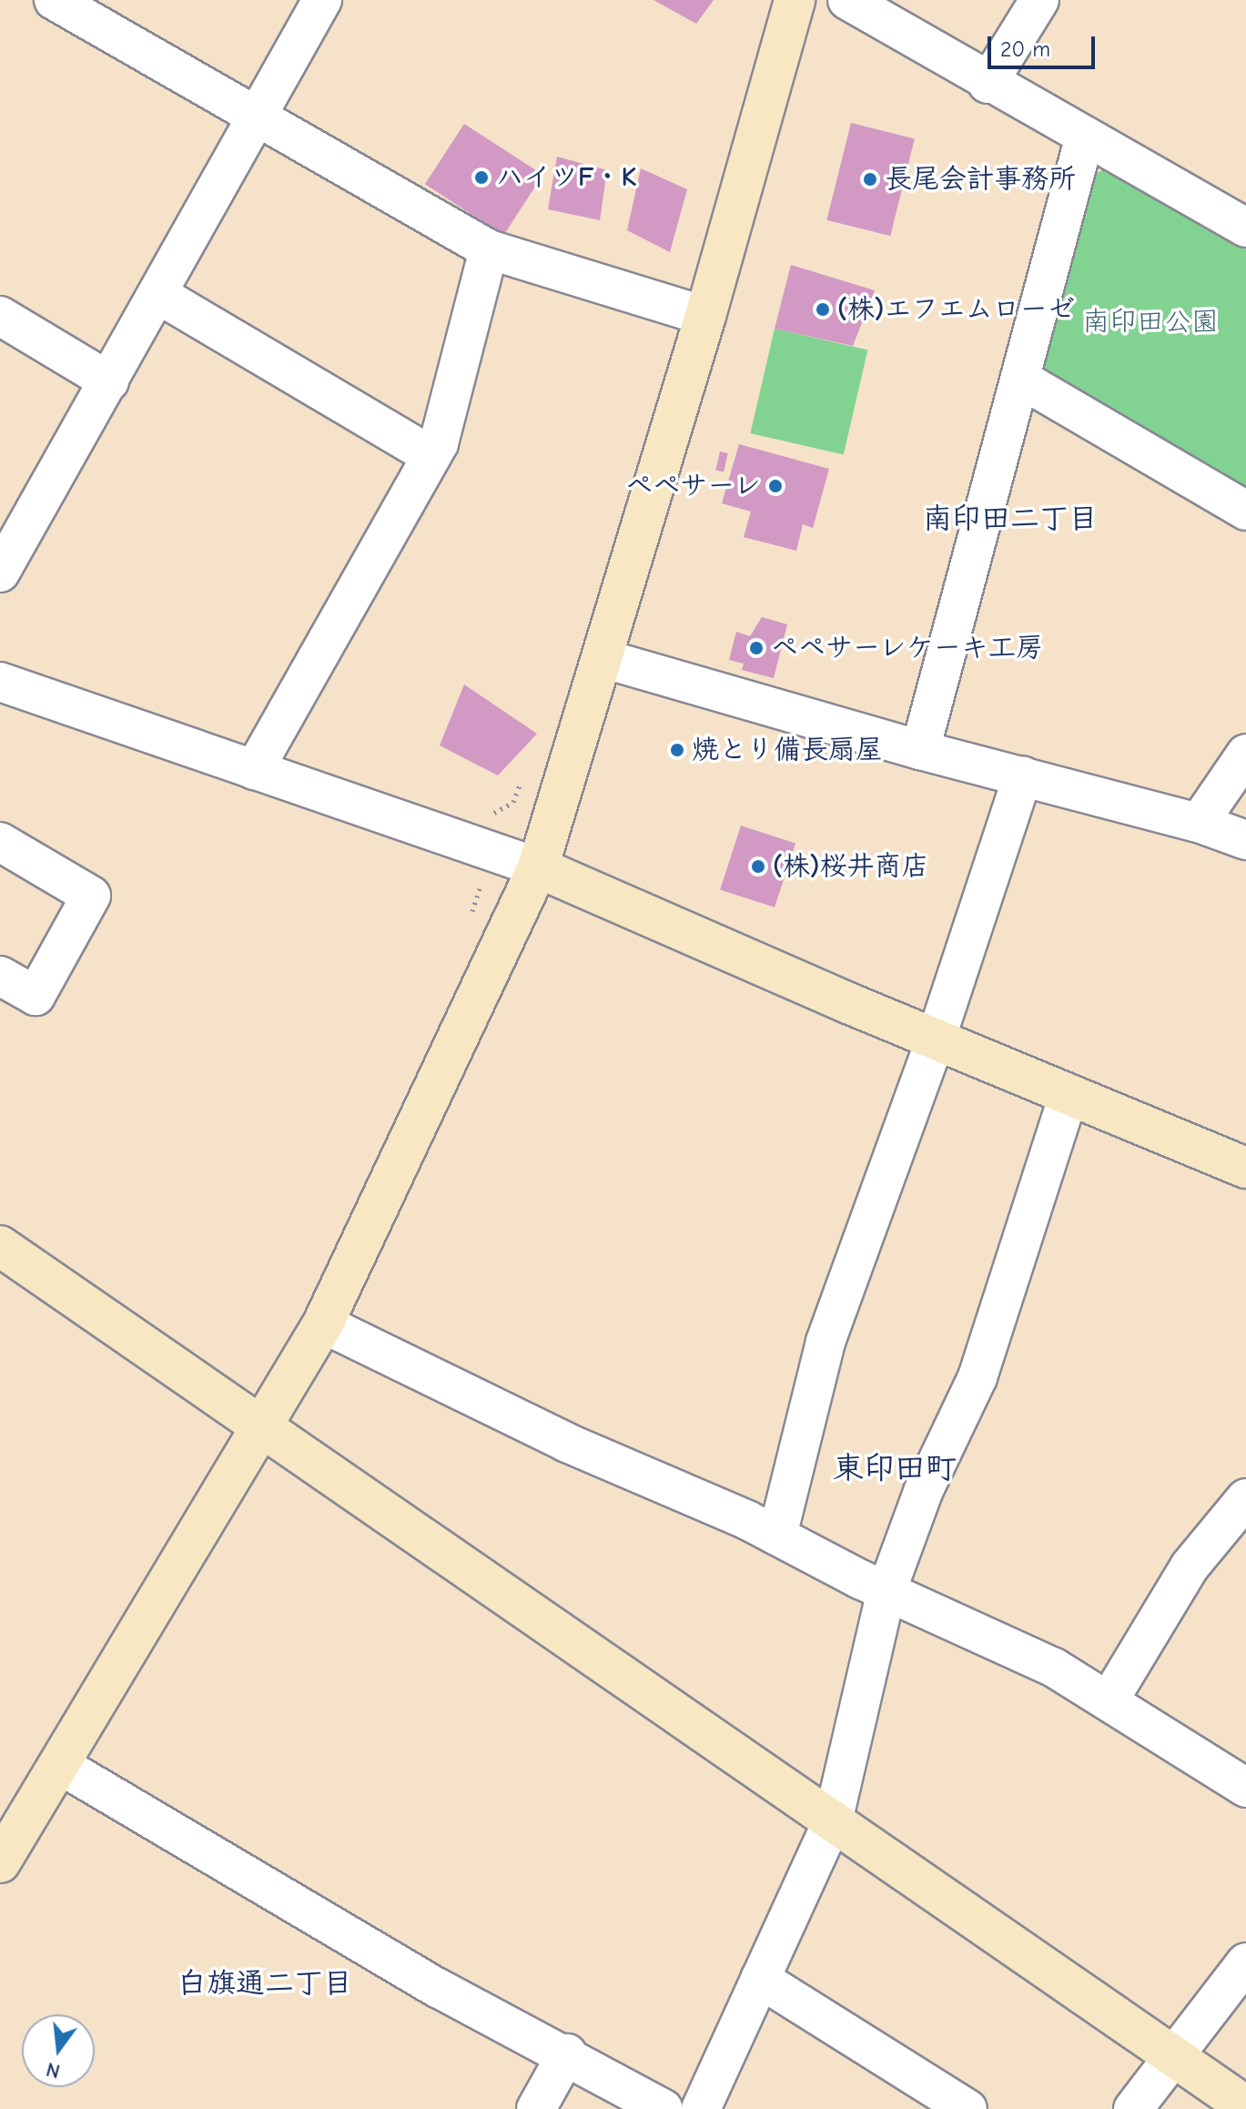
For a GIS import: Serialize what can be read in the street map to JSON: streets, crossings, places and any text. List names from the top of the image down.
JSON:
{
  "districts": ["南印田二丁目", "東印田町", "白旗通二丁目"],
  "parks": ["南印田公園"],
  "places": [
    "ハイツF・K",
    "長尾会計事務所",
    "(株)エフエムローゼ",
    "ぺぺサーレ",
    "ペペサーレケーキ工房",
    "焼とり備長扇屋",
    "(株)桜井商店"
  ],
  "scale_bar": "20 m",
  "north": "bottom"
}
